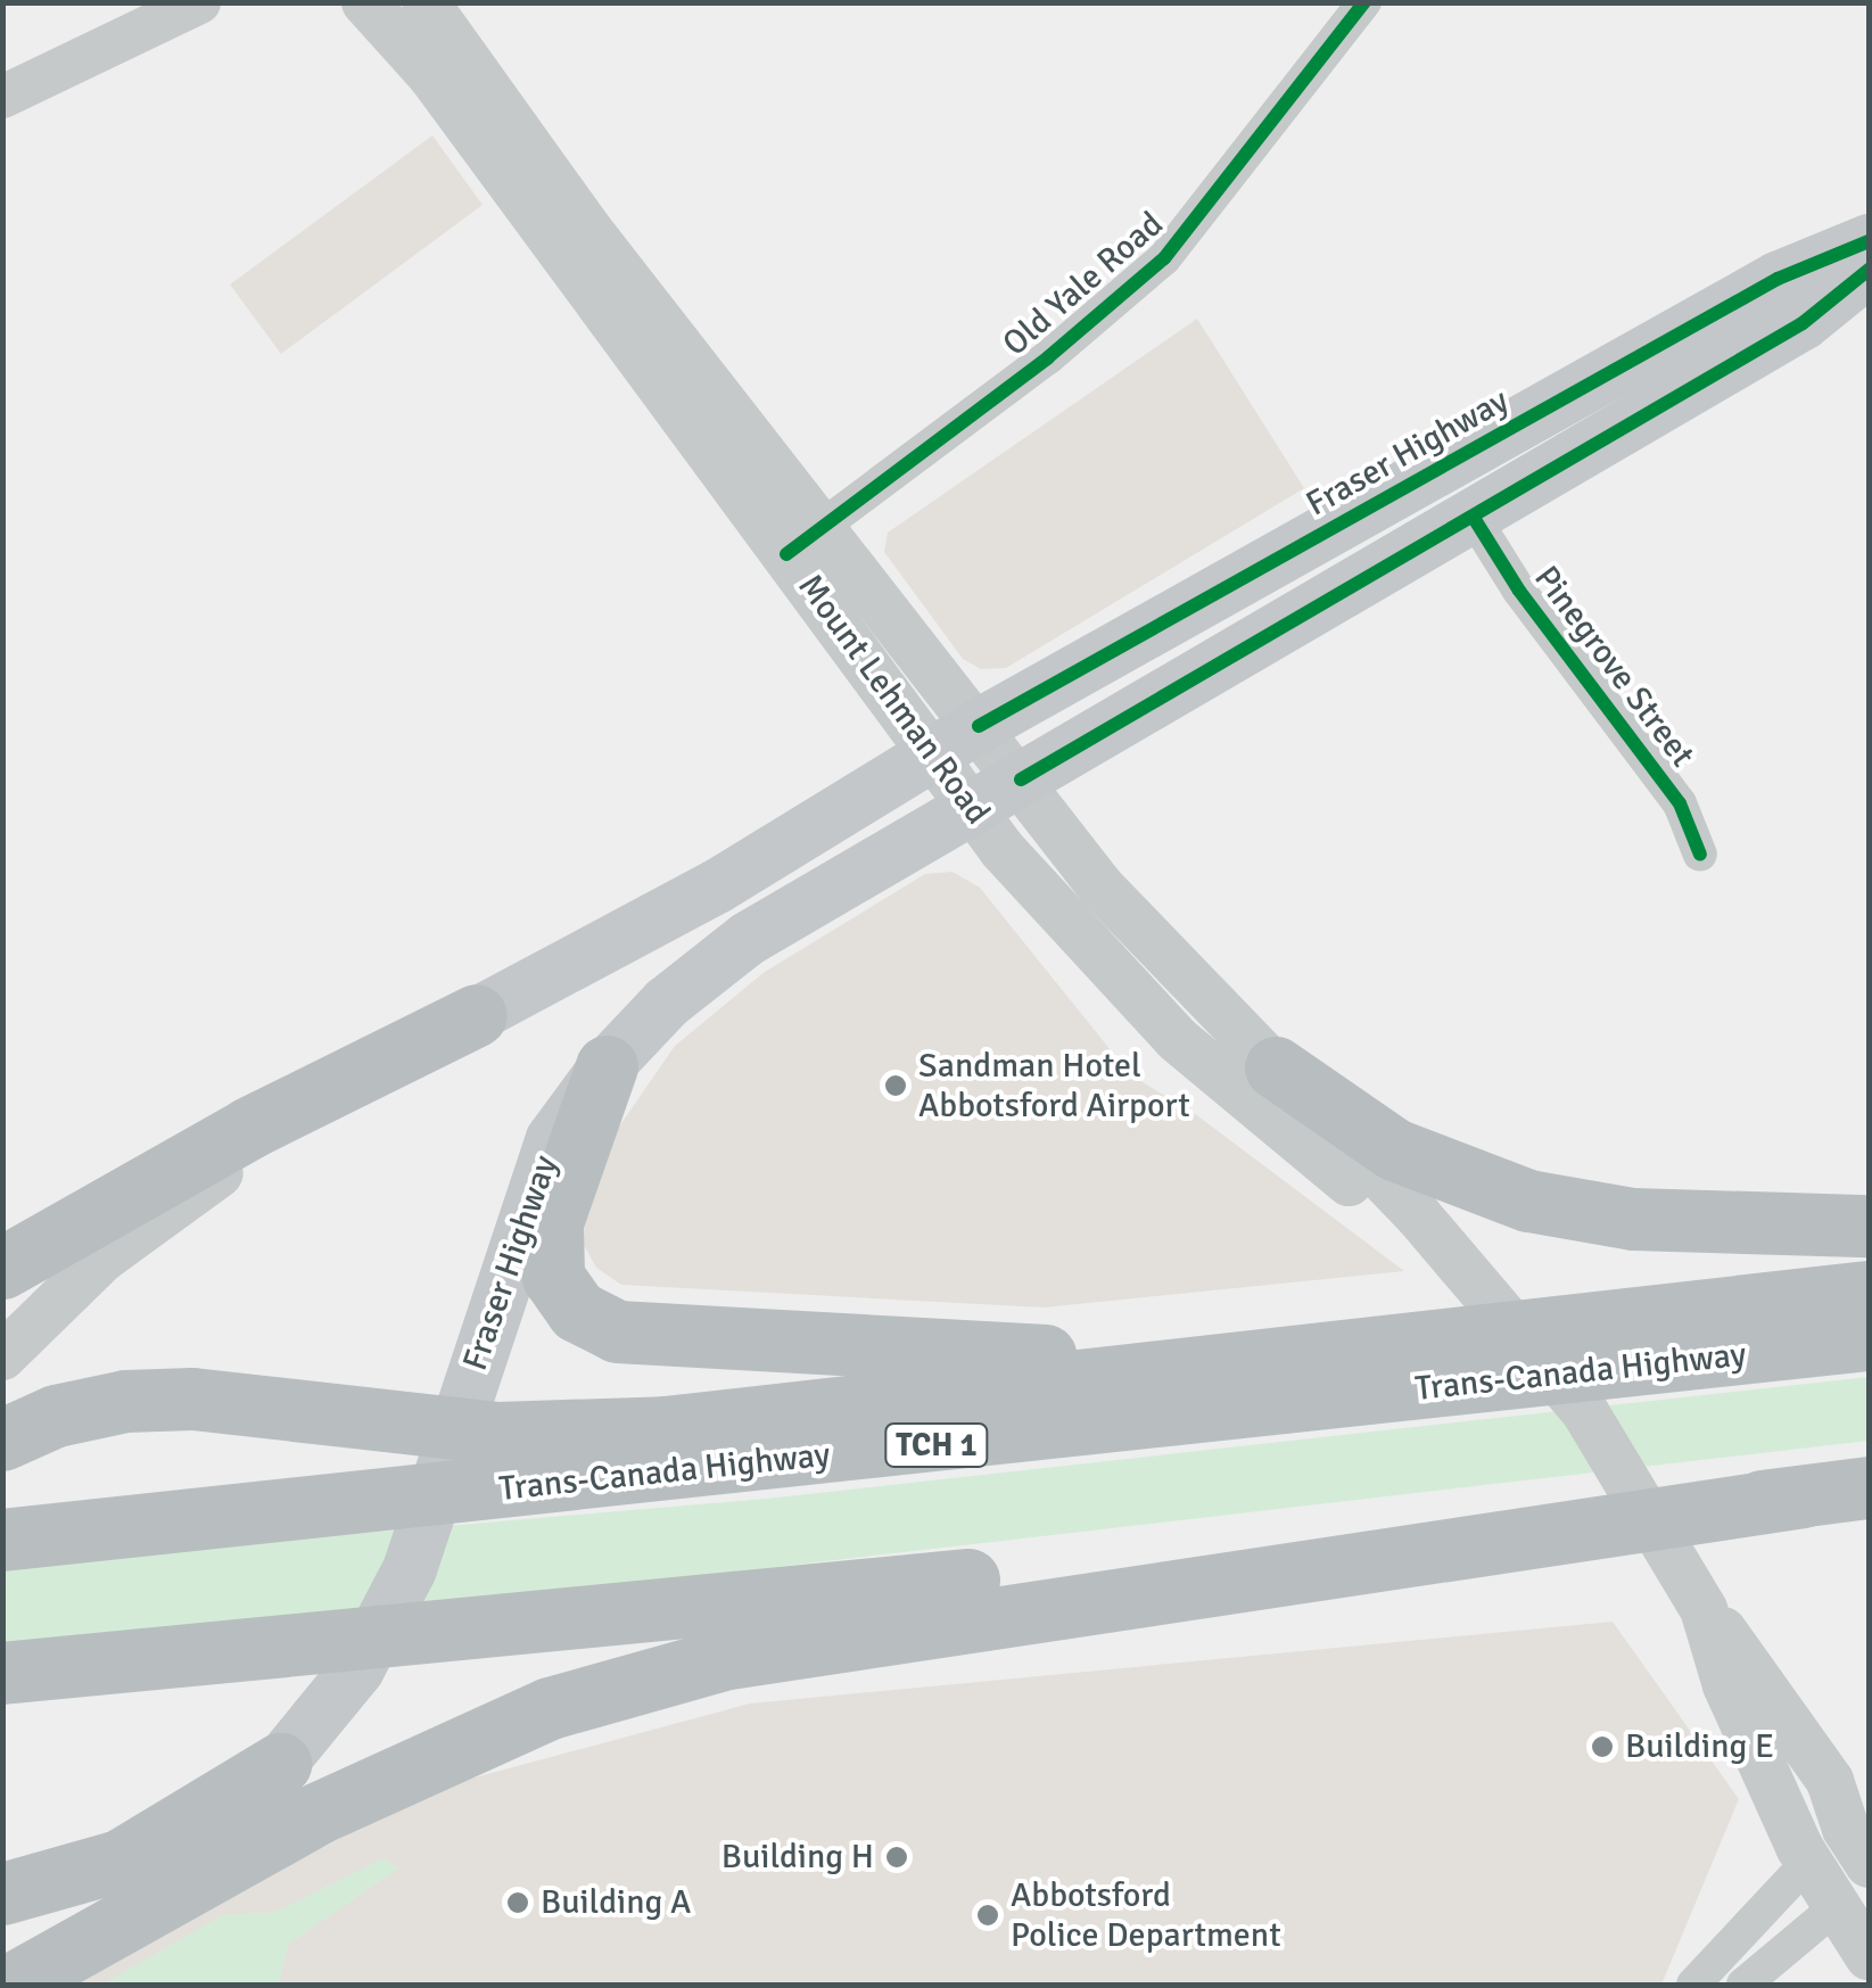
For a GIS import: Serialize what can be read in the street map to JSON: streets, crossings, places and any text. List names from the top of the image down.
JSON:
{
  "streets": {
    "highway": ["Trans-Canada Highway", "TCH 1"],
    "main road": ["Fraser Highway", "Mount Lehman Road"],
    "street": ["Old Yale Road", "Pinegrove Street"]
  },
  "crossings": [
    ["Old Yale Road", "Mount Lehman Road"],
    ["Fraser Highway", "Pinegrove Street"],
    ["Fraser Highway", "Mount Lehman Road"]
  ],
  "places": [
    "Sandman Hotel Abbotsford Airport",
    "Building E",
    "Building H",
    "Building A",
    "Abbotsford Police Department"
  ]
}
